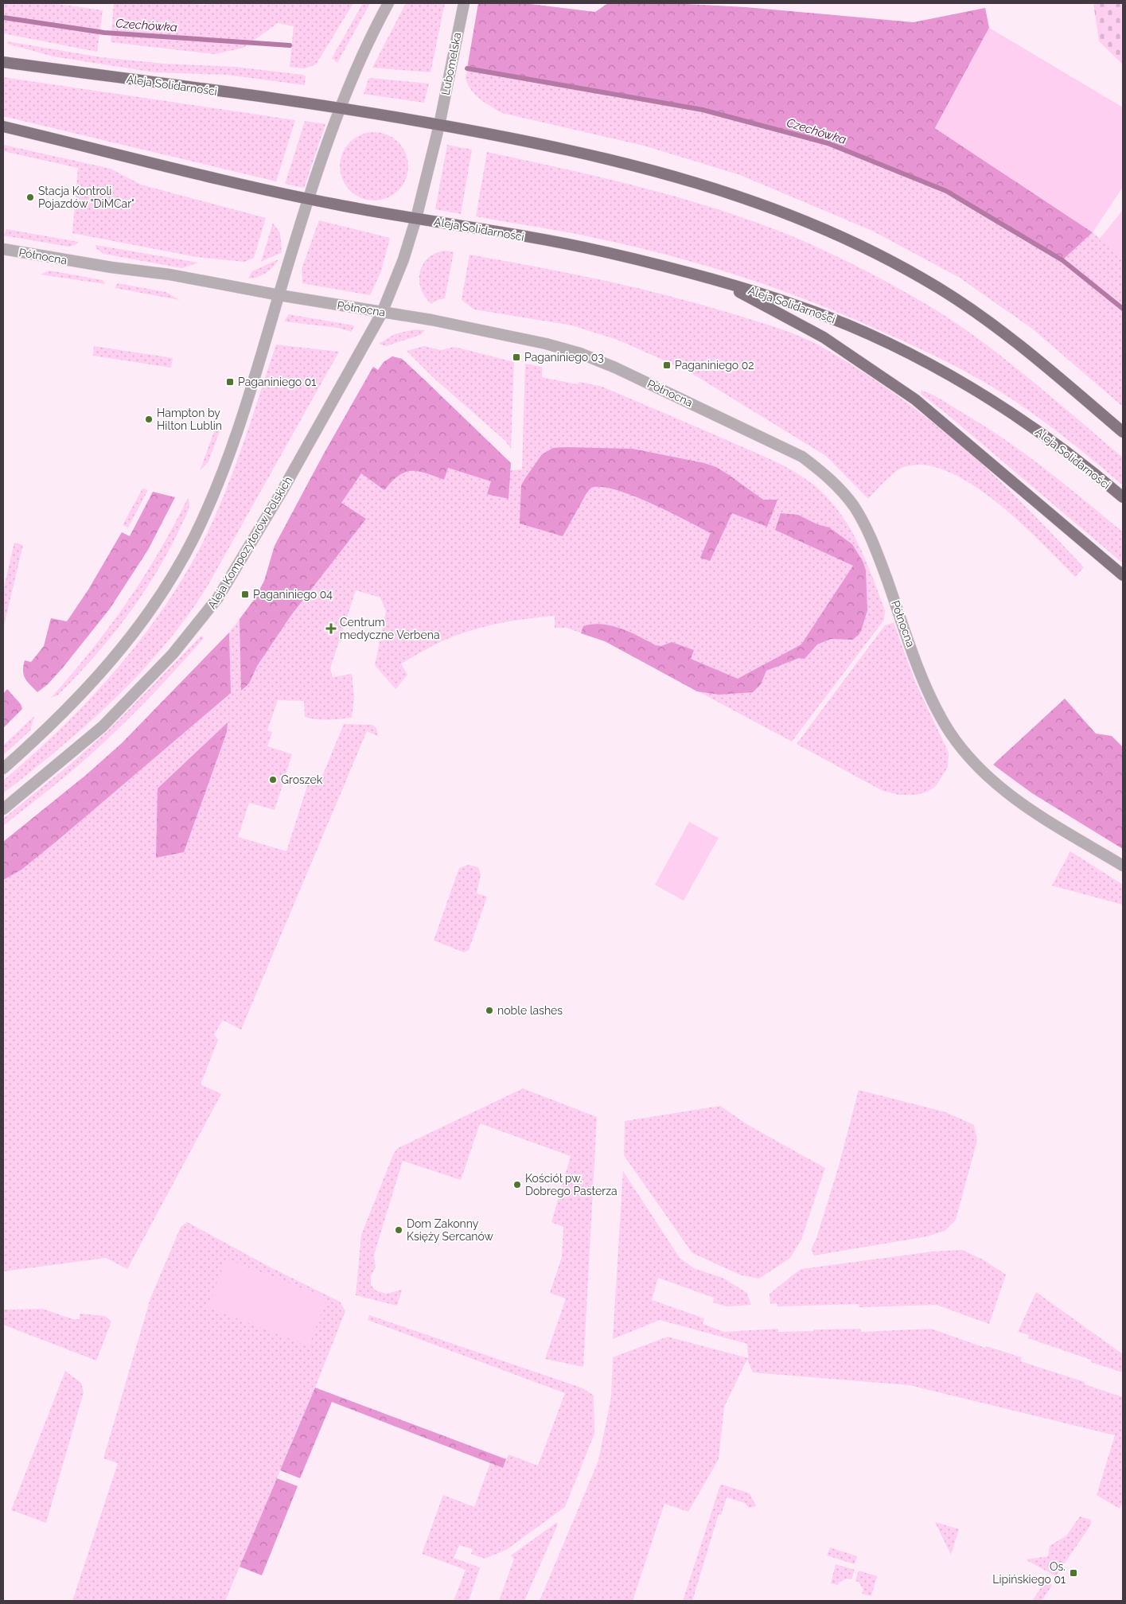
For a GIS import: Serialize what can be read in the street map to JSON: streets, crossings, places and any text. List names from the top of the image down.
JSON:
{
  "streets": {
    "main road": ["Aleja Solidarności"],
    "street": ["Lubomelska", "Północna", "Aleja Kompozytorów Polskich"]
  },
  "crossings": [
    ["Lubomelska", "Aleja Solidarności"],
    ["Lubomelska", "Aleja Kompozytorów Polskich"],
    ["Aleja Solidarności", "Aleja Kompozytorów Polskich"],
    ["Północna", "Aleja Kompozytorów Polskich"]
  ],
  "water": ["Czechówka"],
  "places": {
    "other": [
      "Stacja Kontroli Pojazdów \"DiMCar\"",
      "Hampton by Hilton Lublin",
      "Groszek",
      "noble lashes",
      "Kościół pw. Dobrego Pasterza",
      "Dom Zakonny Księży Sercanów"
    ],
    "transit": [
      "Paganiniego 03",
      "Paganiniego 02",
      "Paganiniego 01",
      "Paganiniego 04",
      "Os. Lipińskiego 01"
    ],
    "health": ["Centrum medyczne Verbena"]
  }
}
